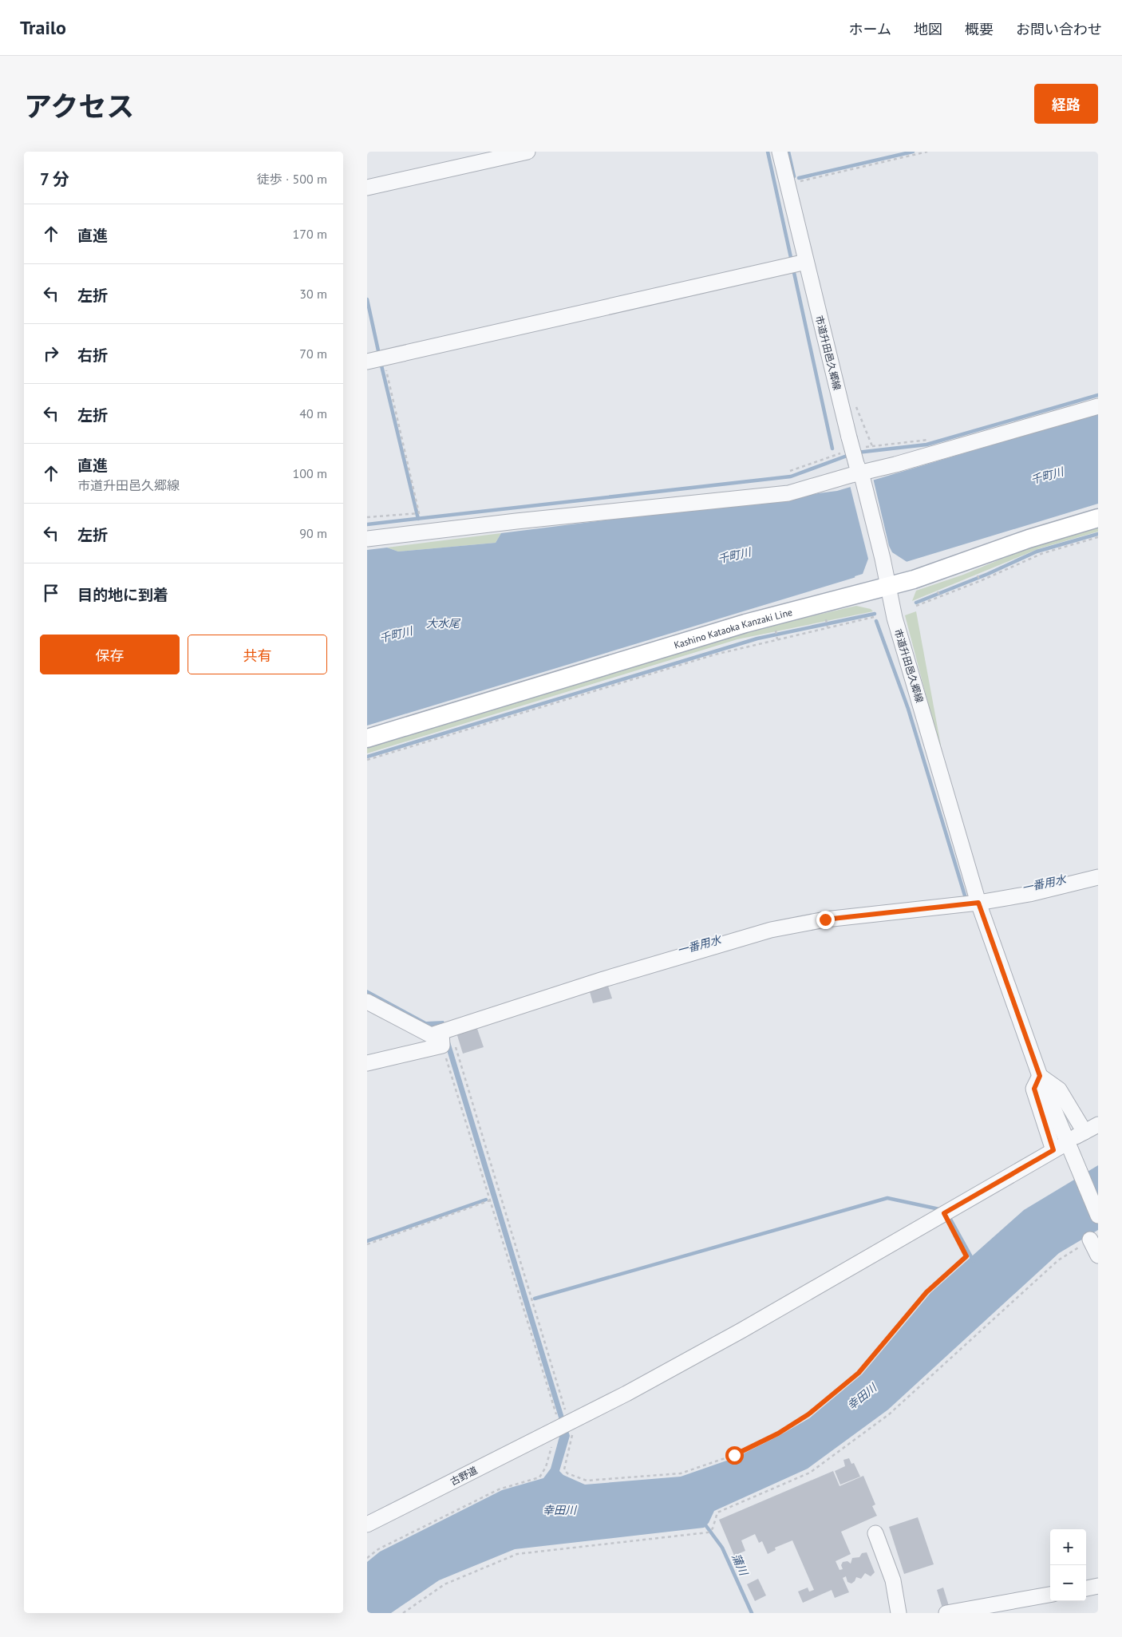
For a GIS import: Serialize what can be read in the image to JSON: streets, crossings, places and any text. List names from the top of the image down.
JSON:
{
  "streets": {
    "main road": ["Kashino Kataoka Kanzaki Line"],
    "street": ["市道升田邑久郷線", "古野道"]
  },
  "crossings": [
    ["市道升田邑久郷線", "Kashino Kataoka Kanzaki Line"],
    ["市道升田邑久郷線", "古野道"]
  ],
  "water": [
    "千町川",
    "大水尾",
    "一番用水",
    "幸田川",
    "蒲川"
  ],
  "page": {
    "header": "Trailo",
    "nav": [
      "ホーム",
      "地図",
      "概要",
      "お問い合わせ"
    ],
    "title": "アクセス",
    "buttons": [
      "経路",
      ["保存", "共有"]
    ],
    "heading": ["7 分", "徒歩 · 500 m"],
    "list": [
      ["直進", "170 m"],
      ["左折", "30 m"],
      ["右折", "70 m"],
      ["左折", "40 m"],
      ["直進", "市道升田邑久郷線", "100 m"],
      ["左折", "90 m"],
      "目的地に到着"
    ],
    "map_buttons": ["+", "−"]
  }
}
